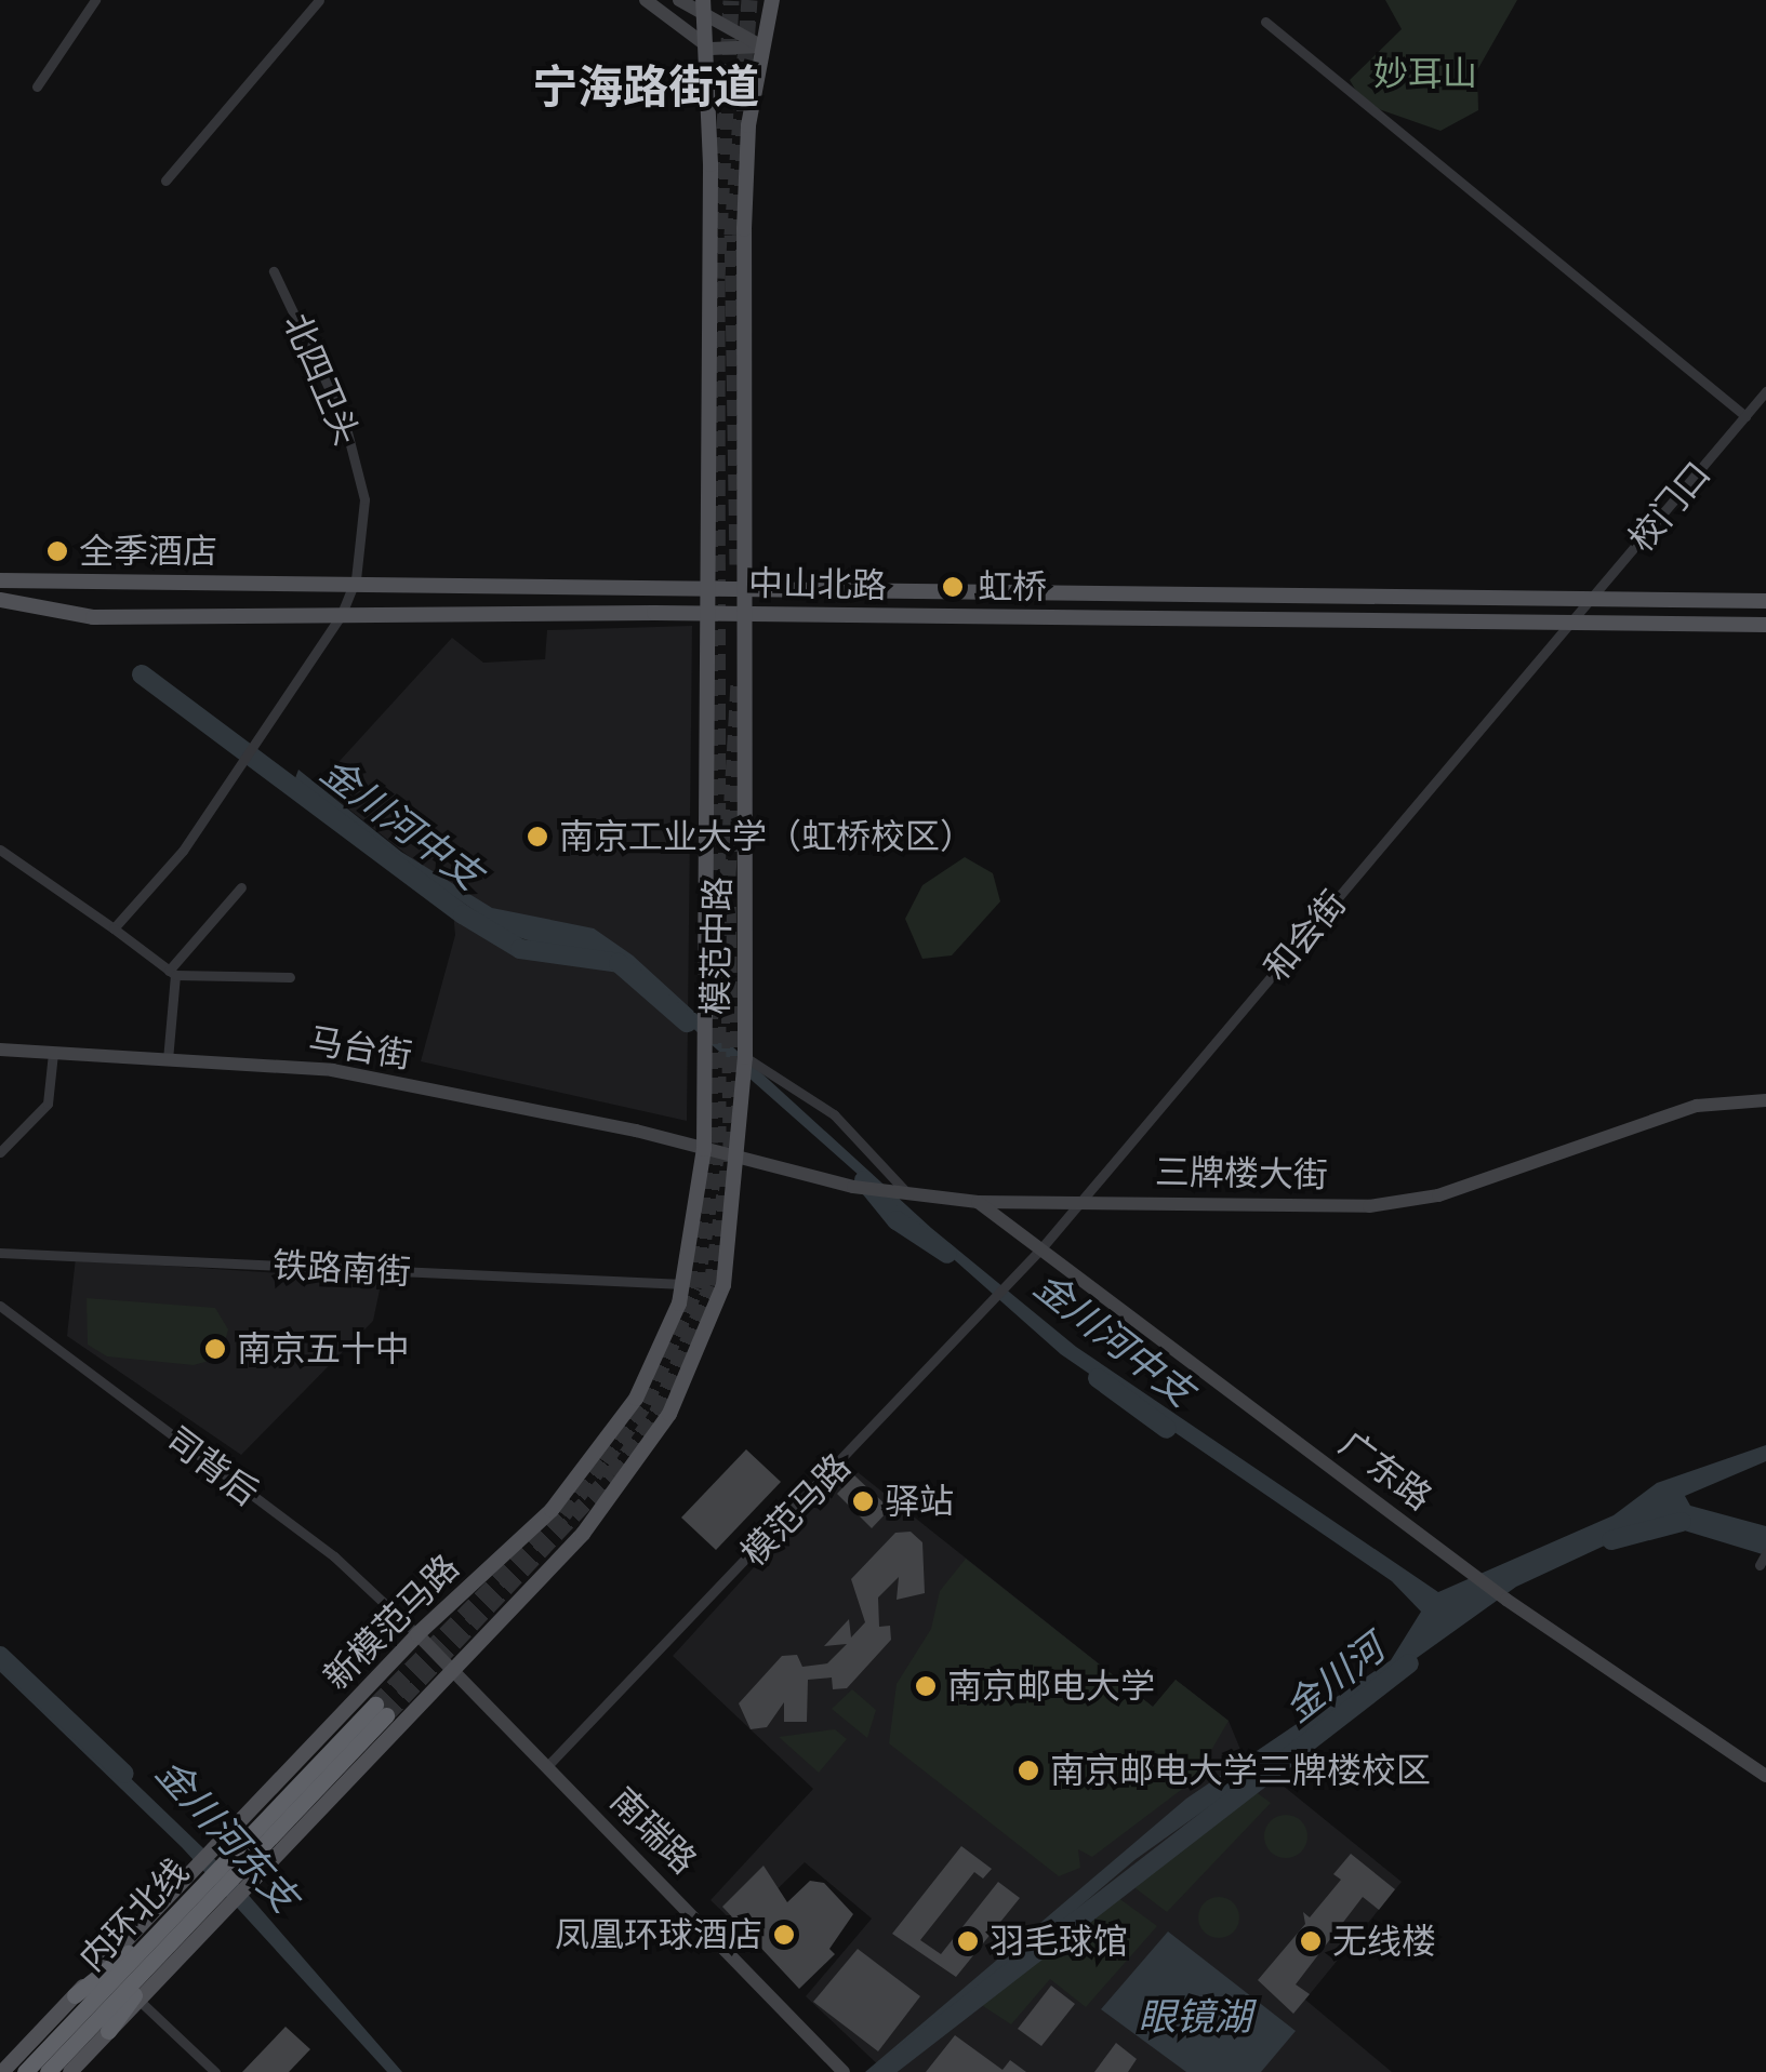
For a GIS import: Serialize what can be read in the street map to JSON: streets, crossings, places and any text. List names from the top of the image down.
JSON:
{
  "streets": {
    "highway": ["内环北线"],
    "main road": ["中山北路", "模范中路", "新模范马路"],
    "street": [
      "北四卫头",
      "校门口",
      "和会街",
      "马台街",
      "三牌楼大街",
      "铁路南街",
      "司背后",
      "广东路",
      "模范马路",
      "南瑞路"
    ]
  },
  "crossings": [
    ["北四卫头", "中山北路"],
    ["校门口", "中山北路"],
    ["校门口", "和会街"],
    ["中山北路", "和会街"],
    ["中山北路", "模范中路"],
    ["和会街", "三牌楼大街"],
    ["和会街", "广东路"],
    ["和会街", "模范马路"],
    ["模范中路", "马台街"],
    ["模范中路", "三牌楼大街"],
    ["模范中路", "新模范马路"],
    ["模范中路", "南瑞路"],
    ["模范中路", "内环北线"],
    ["马台街", "三牌楼大街"],
    ["马台街", "新模范马路"],
    ["三牌楼大街", "广东路"],
    ["三牌楼大街", "新模范马路"],
    ["铁路南街", "新模范马路"],
    ["司背后", "新模范马路"],
    ["司背后", "南瑞路"],
    ["广东路", "模范马路"],
    ["模范马路", "南瑞路"],
    ["新模范马路", "南瑞路"]
  ],
  "districts": ["宁海路街道"],
  "water": [
    "金川河中支",
    "金川河",
    "金川河东支",
    "眼镜湖"
  ],
  "parks": ["妙耳山"],
  "places": [
    "全季酒店",
    "虹桥",
    "南京工业大学（虹桥校区）",
    "南京五十中",
    "驿站",
    "南京邮电大学",
    "南京邮电大学三牌楼校区",
    "凤凰环球酒店",
    "羽毛球馆",
    "无线楼"
  ]
}
